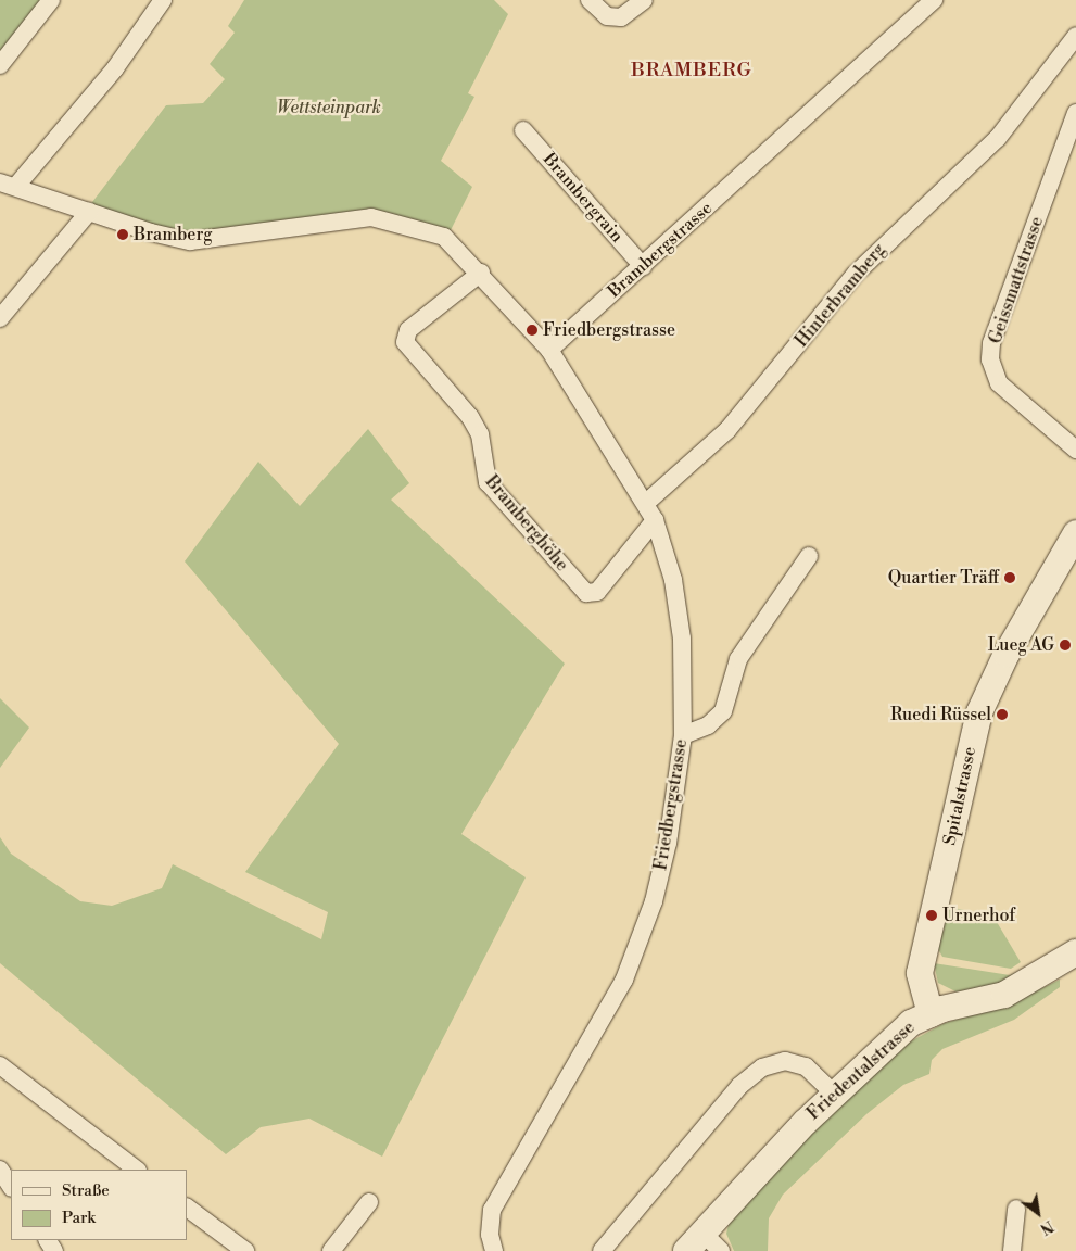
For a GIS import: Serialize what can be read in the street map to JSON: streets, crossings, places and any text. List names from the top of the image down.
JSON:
{
  "streets": {
    "main road": ["Spitalstrasse", "Friedentalstrasse"],
    "street": [
      "Brambergrain",
      "Brambergstrasse",
      "Geissmattstrasse",
      "Hinterbramberg",
      "Bramberghöhe",
      "Friedbergstrasse"
    ]
  },
  "crossings": [
    ["Brambergrain", "Brambergstrasse"],
    ["Brambergstrasse", "Friedbergstrasse"],
    ["Hinterbramberg", "Friedbergstrasse"],
    ["Bramberghöhe", "Friedbergstrasse"],
    ["Spitalstrasse", "Friedentalstrasse"]
  ],
  "districts": ["BRAMBERG"],
  "parks": ["Wettsteinpark"],
  "places": [
    "Bramberg",
    "Friedbergstrasse",
    "Quartier Träff",
    "Lueg AG",
    "Ruedi Rüssel",
    "Urnerhof"
  ],
  "legend": ["Straße", "Park"],
  "north": "bottom right"
}
